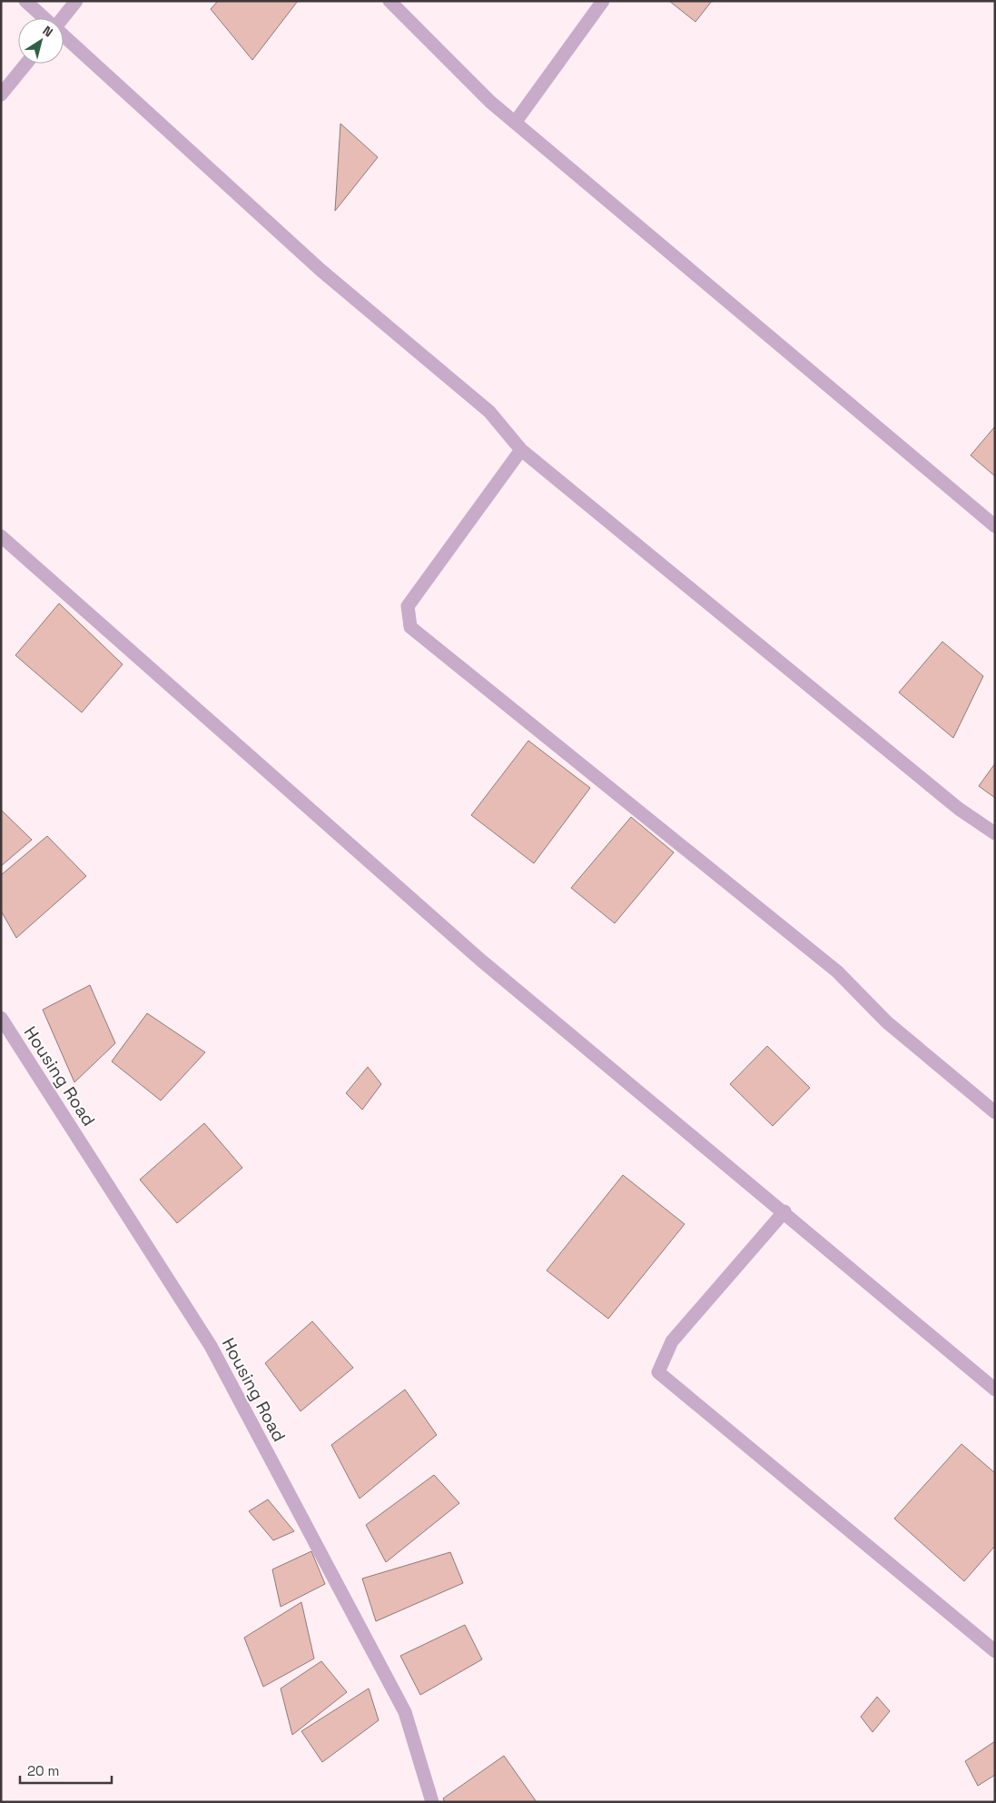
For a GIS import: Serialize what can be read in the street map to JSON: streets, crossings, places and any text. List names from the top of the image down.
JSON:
{
  "streets": {
    "street": ["Housing Road"]
  },
  "scale_bar": "20 m",
  "north": "top right"
}
